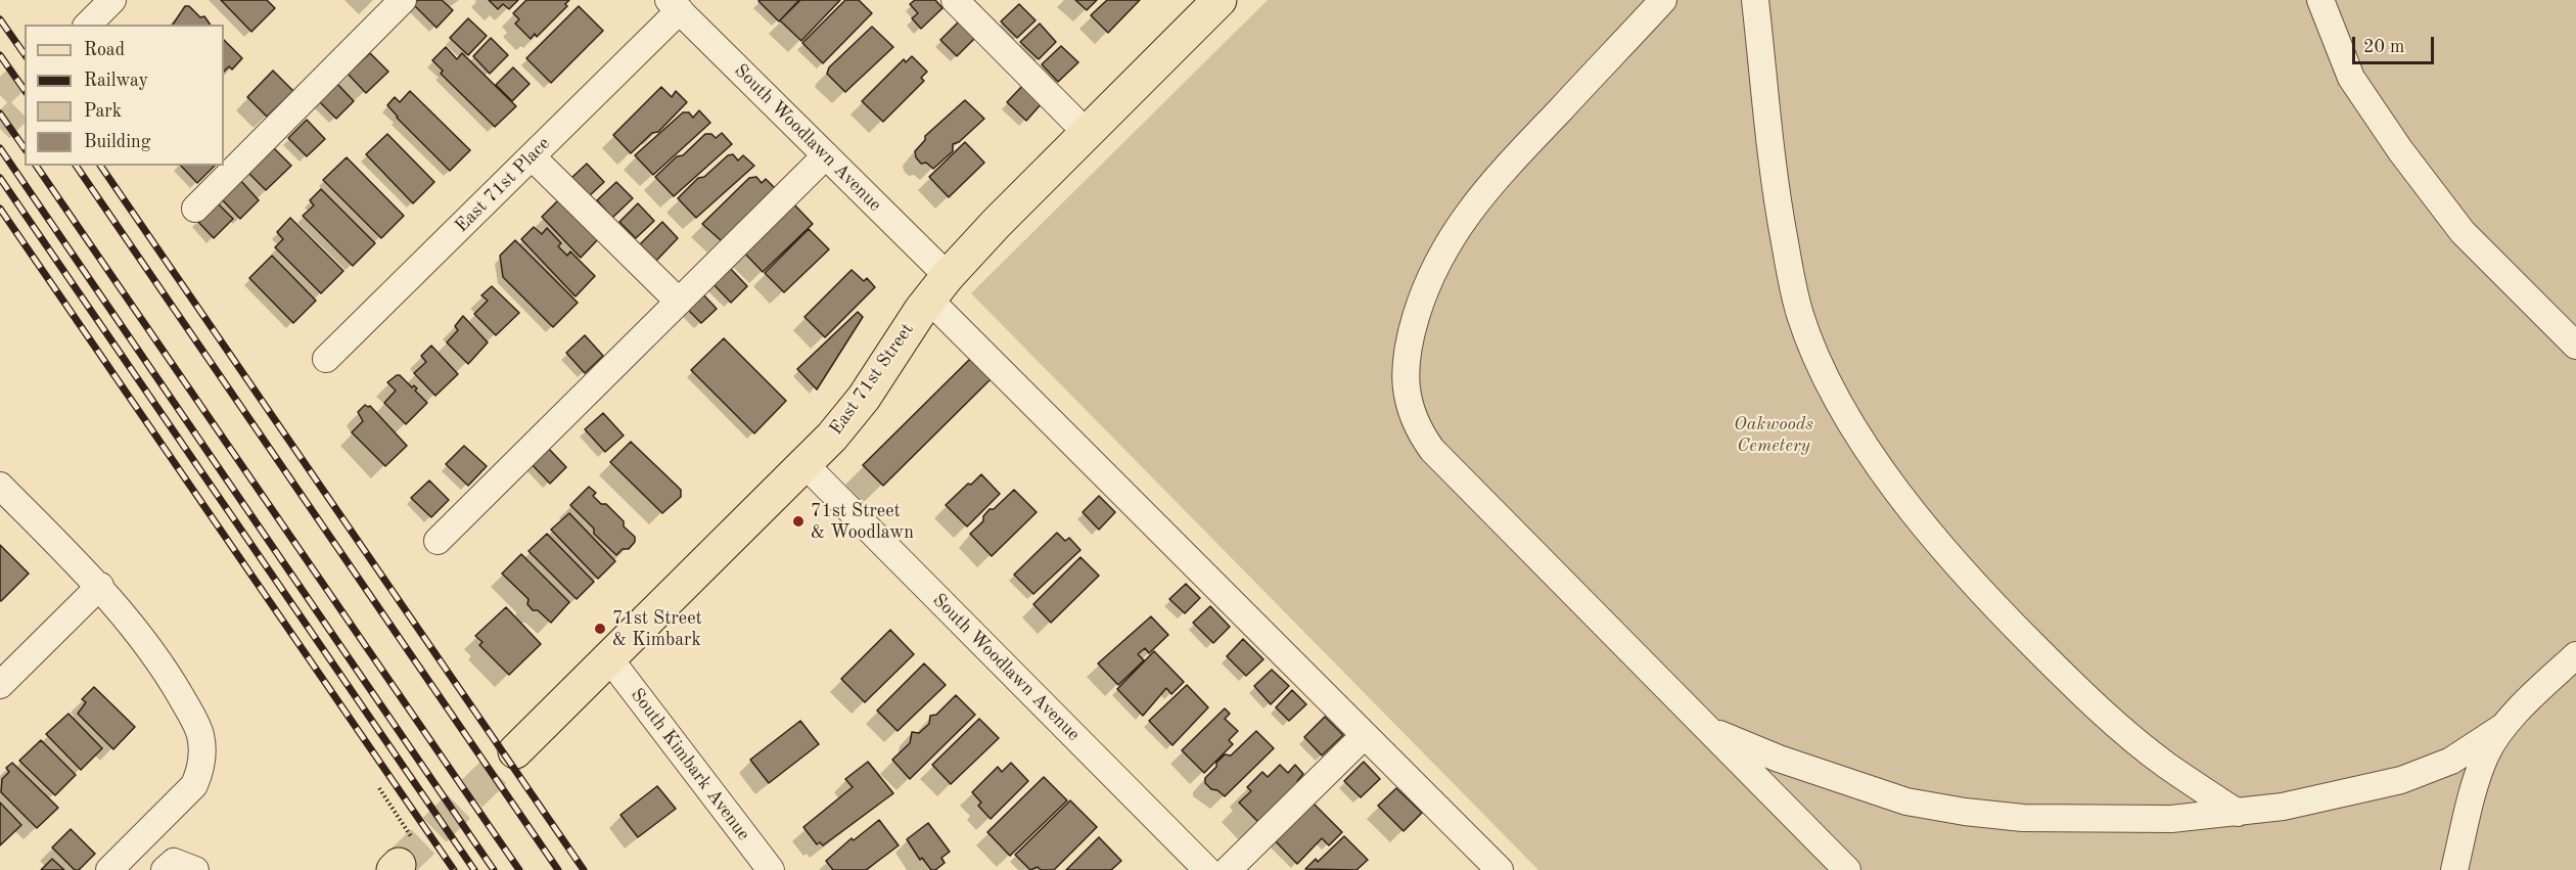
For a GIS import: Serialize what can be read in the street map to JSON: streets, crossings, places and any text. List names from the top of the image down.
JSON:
{
  "streets": {
    "main road": ["East 71st Street"],
    "street": ["South Woodlawn Avenue", "East 71st Place", "South Kimbark Avenue"]
  },
  "crossings": [
    ["South Woodlawn Avenue", "East 71st Place"],
    ["South Woodlawn Avenue", "East 71st Street"],
    ["East 71st Street", "South Kimbark Avenue"]
  ],
  "parks": ["Oakwoods Cemetery"],
  "places": ["71st Street & Woodlawn", "71st Street & Kimbark"],
  "legend": [
    "Road",
    "Railway",
    "Park",
    "Building"
  ],
  "scale_bar": "20 m"
}
